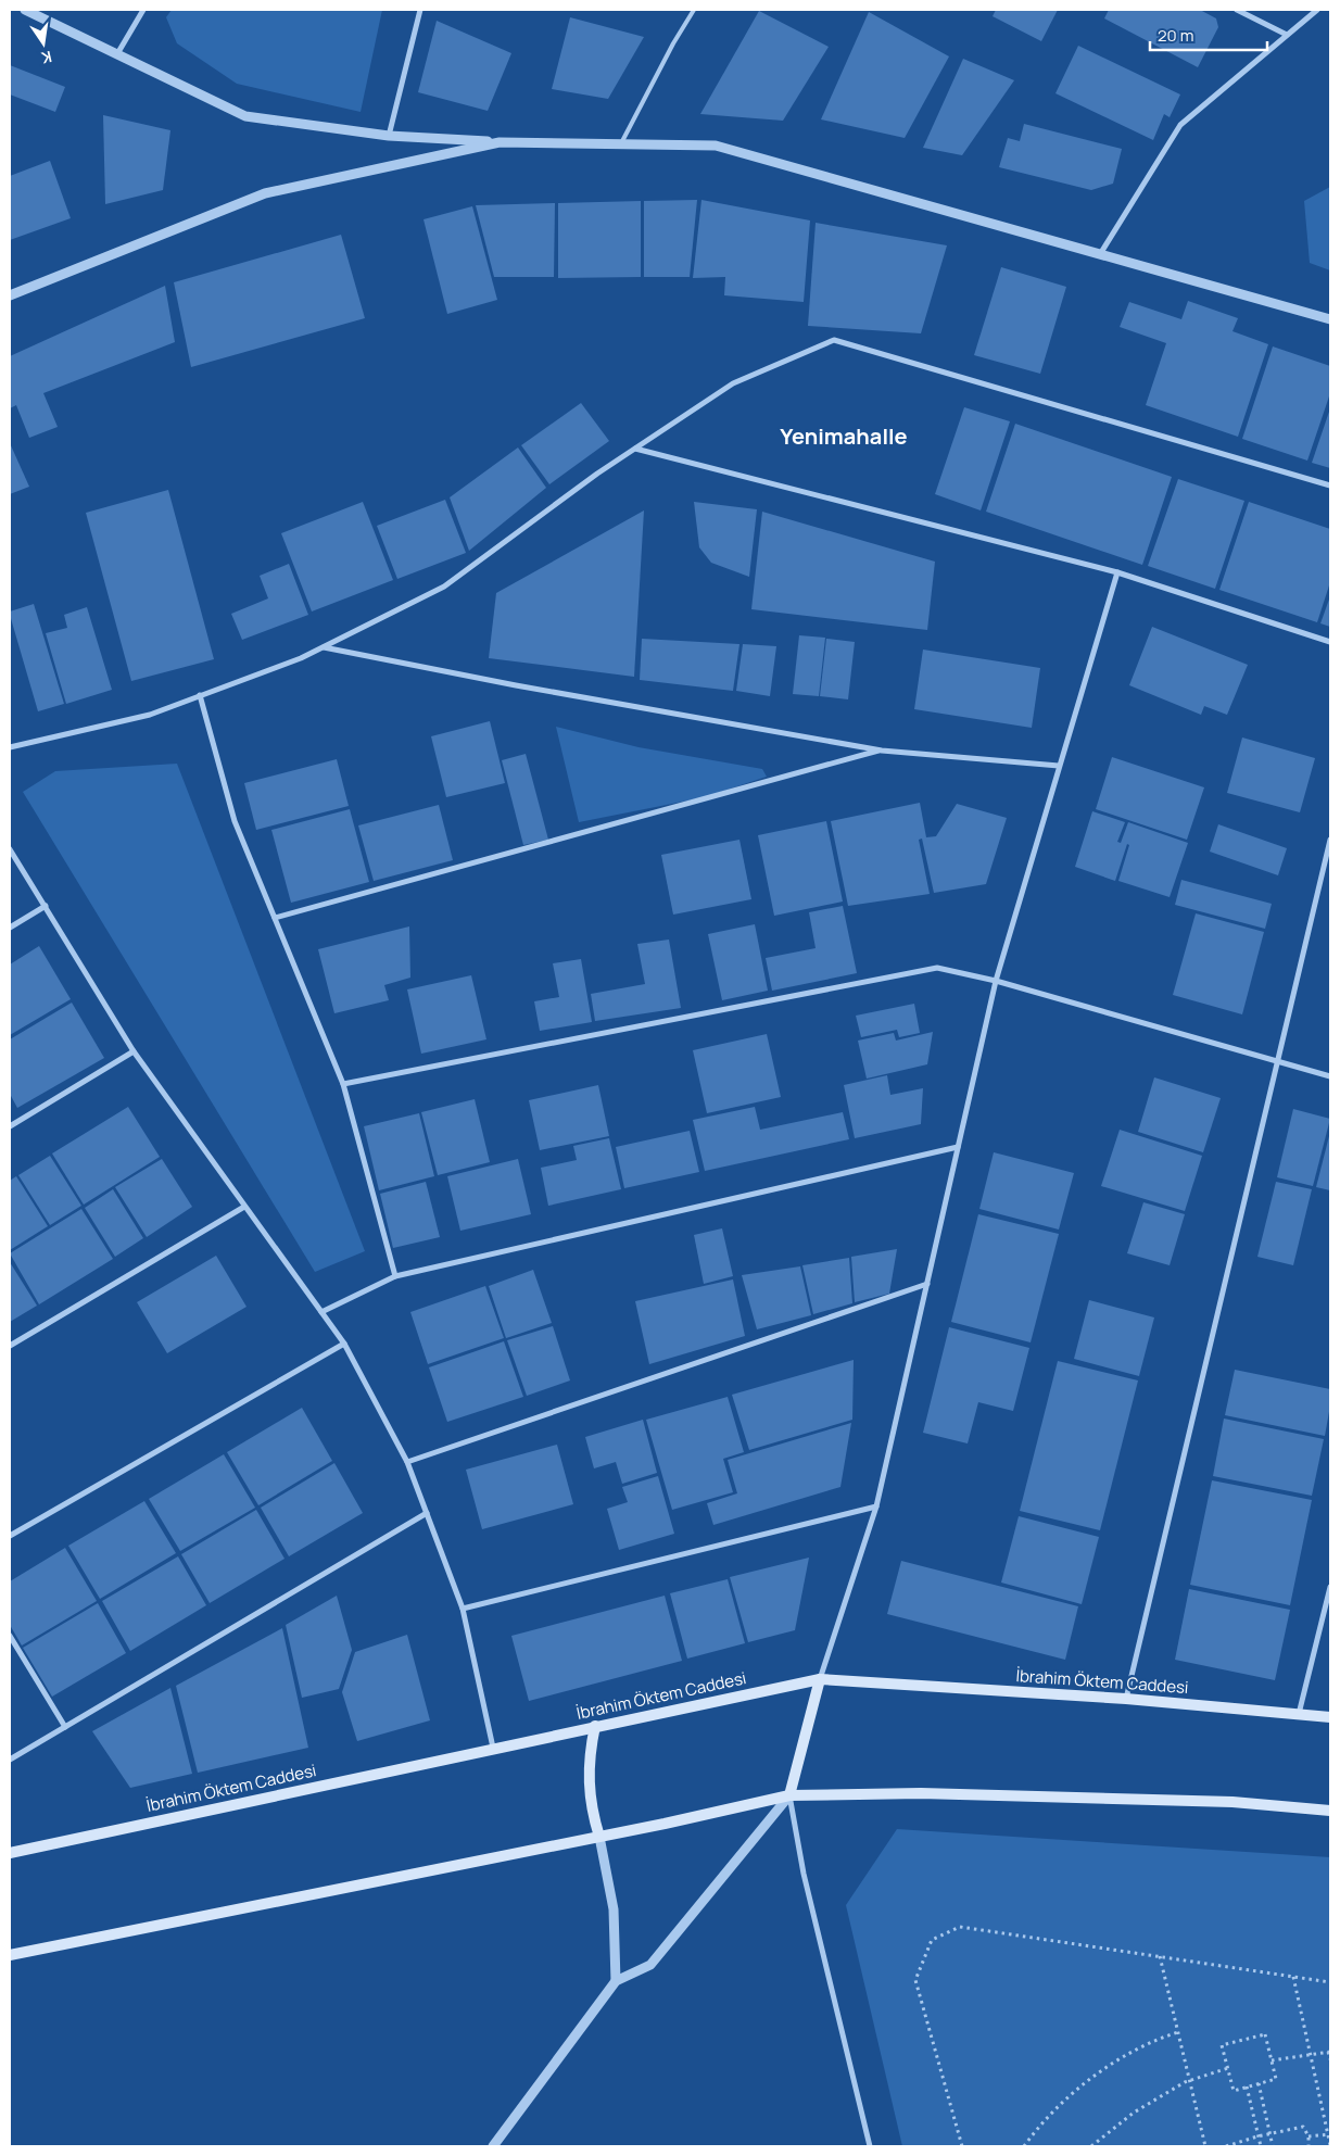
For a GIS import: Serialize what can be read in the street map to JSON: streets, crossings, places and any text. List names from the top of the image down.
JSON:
{
  "streets": {
    "main road": ["İbrahim Öktem Caddesi"]
  },
  "districts": ["Yenimahalle"],
  "scale_bar": "20 m",
  "north": "bottom"
}
